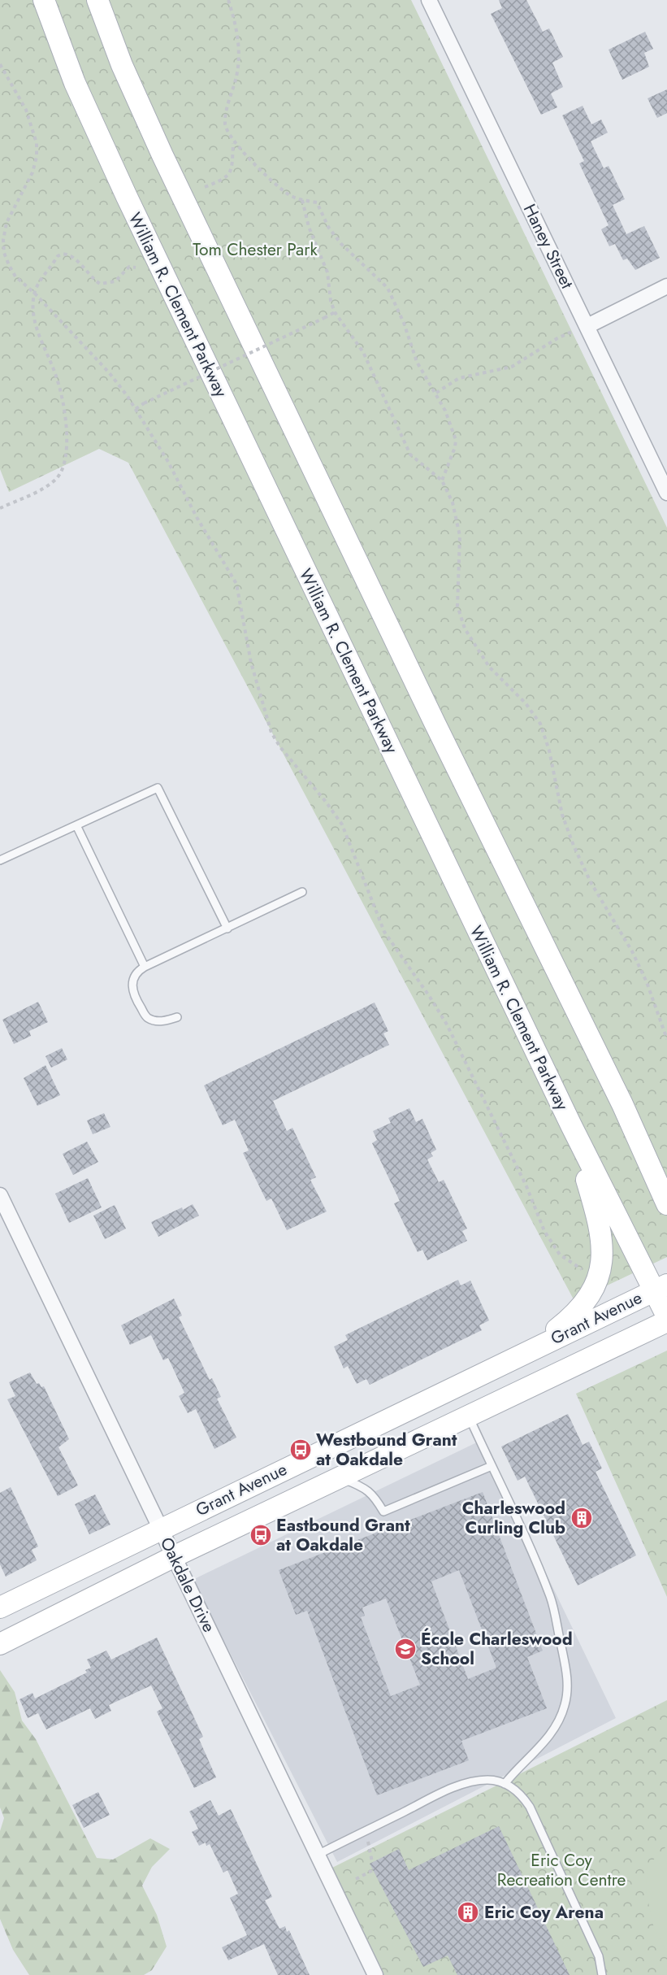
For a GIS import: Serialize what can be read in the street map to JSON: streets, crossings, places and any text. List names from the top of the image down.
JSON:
{
  "streets": {
    "main road": ["William R. Clement Parkway", "Grant Avenue"],
    "street": ["Haney Street", "Oakdale Drive"]
  },
  "crossings": [
    ["William R. Clement Parkway", "Grant Avenue"],
    ["Grant Avenue", "Oakdale Drive"]
  ],
  "parks": ["Tom Chester Park", "Eric Coy Recreation Centre"],
  "places": {
    "bus stop": ["Westbound Grant at Oakdale", "Eastbound Grant at Oakdale"],
    "building": ["Charleswood Curling Club", "Eric Coy Arena"],
    "school or university": ["École Charleswood School"]
  }
}
